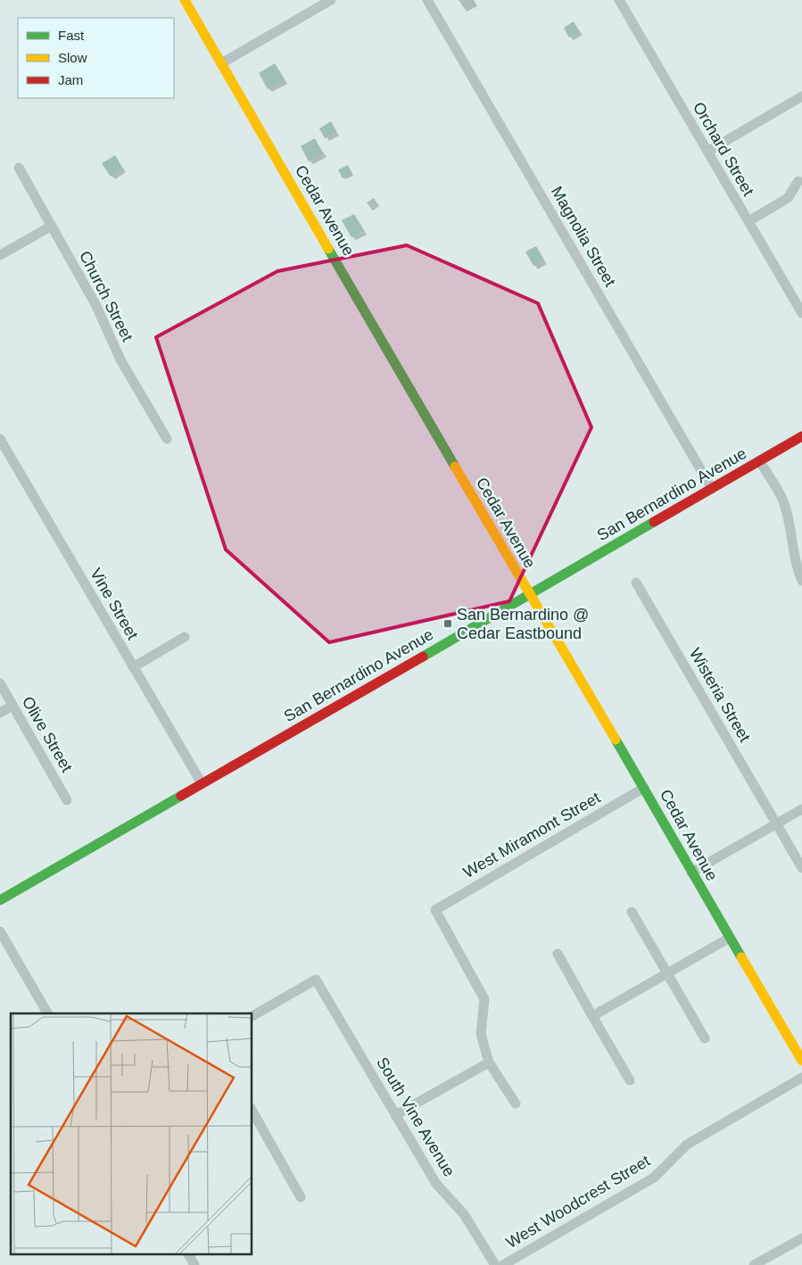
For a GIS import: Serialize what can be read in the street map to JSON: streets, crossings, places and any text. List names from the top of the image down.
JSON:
{
  "streets": {
    "main road": ["Cedar Avenue", "San Bernardino Avenue"],
    "street": [
      "Orchard Street",
      "Magnolia Street",
      "Church Street",
      "Vine Street",
      "Wisteria Street",
      "Olive Street",
      "West Miramont Street",
      "South Vine Avenue",
      "West Woodcrest Street"
    ]
  },
  "crossings": [
    ["Cedar Avenue", "San Bernardino Avenue"],
    ["Cedar Avenue", "West Miramont Street"],
    ["Magnolia Street", "San Bernardino Avenue"],
    ["San Bernardino Avenue", "Vine Street"]
  ],
  "places": {
    "transit": ["San Bernardino @ Cedar Eastbound"]
  },
  "legend": ["Fast", "Slow", "Jam"]
}
